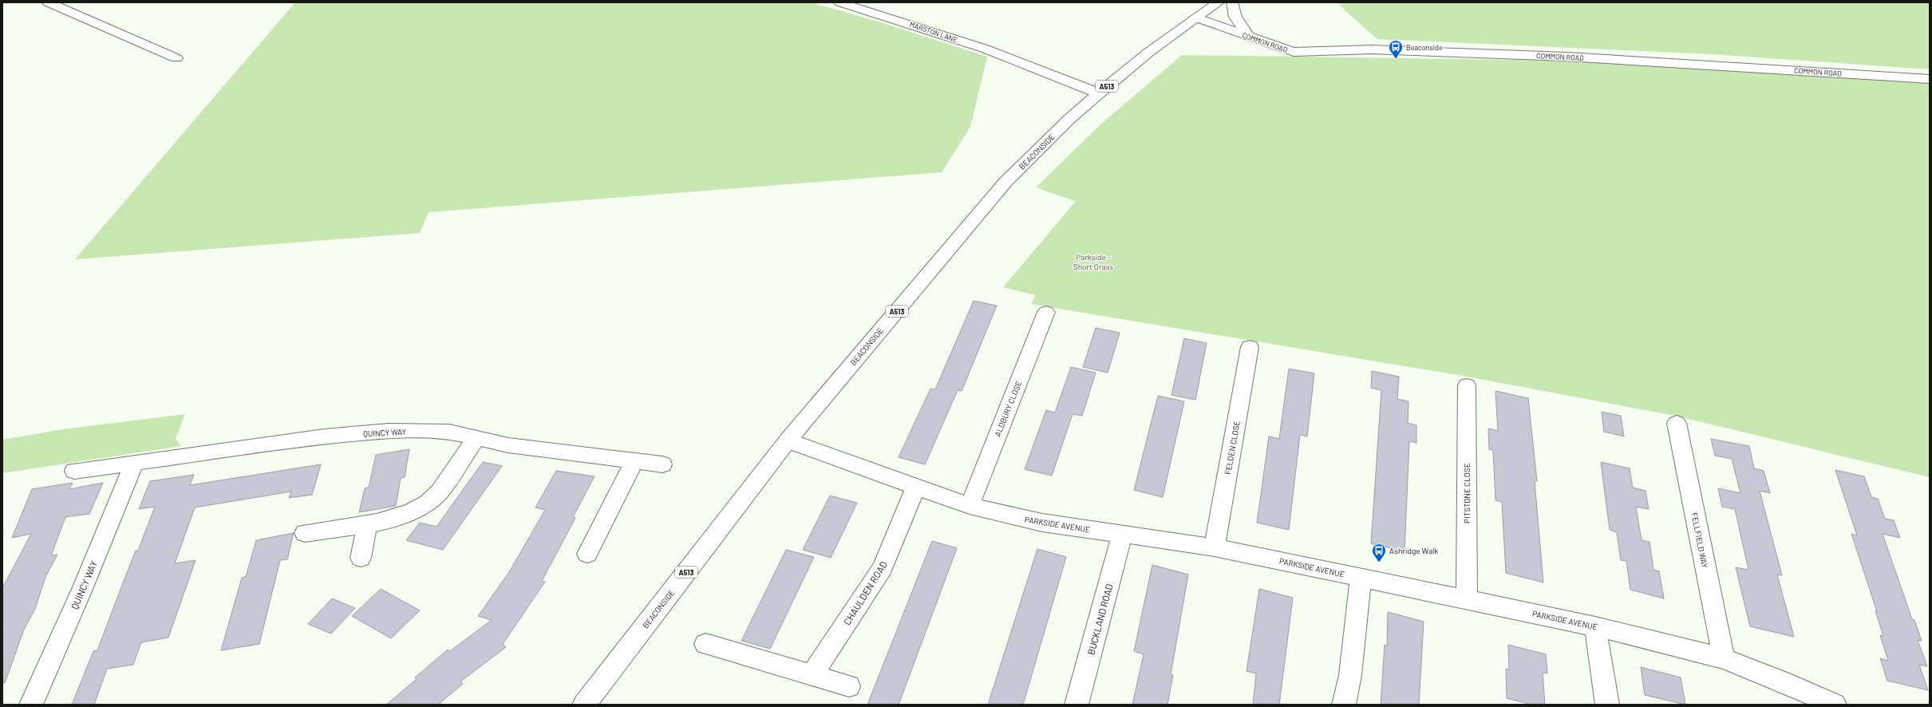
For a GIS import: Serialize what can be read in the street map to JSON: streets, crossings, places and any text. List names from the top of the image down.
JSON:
{
  "streets": {
    "main road": [
      "MARSTON LANE",
      "COMMON ROAD",
      "A513",
      "BEACONSIDE",
      "ALDBURY CLOSE",
      "QUINCY WAY",
      "FELDEN CLOSE",
      "PITSTONE CLOSE",
      "PARKSIDE AVENUE",
      "FELLFIELD WAY",
      "CHAULDEN ROAD",
      "BUCKLAND ROAD"
    ]
  },
  "crossings": [
    ["MARSTON LANE", "BEACONSIDE"],
    ["COMMON ROAD", "BEACONSIDE"],
    ["BEACONSIDE", "PARKSIDE AVENUE"],
    ["ALDBURY CLOSE", "PARKSIDE AVENUE"],
    ["FELDEN CLOSE", "PARKSIDE AVENUE"],
    ["PITSTONE CLOSE", "PARKSIDE AVENUE"],
    ["PARKSIDE AVENUE", "FELLFIELD WAY"],
    ["PARKSIDE AVENUE", "CHAULDEN ROAD"],
    ["PARKSIDE AVENUE", "BUCKLAND ROAD"]
  ],
  "parks": ["Parkside - Short Grass"],
  "places": {
    "bus stop": ["Beaconside", "Ashridge Walk"]
  }
}
